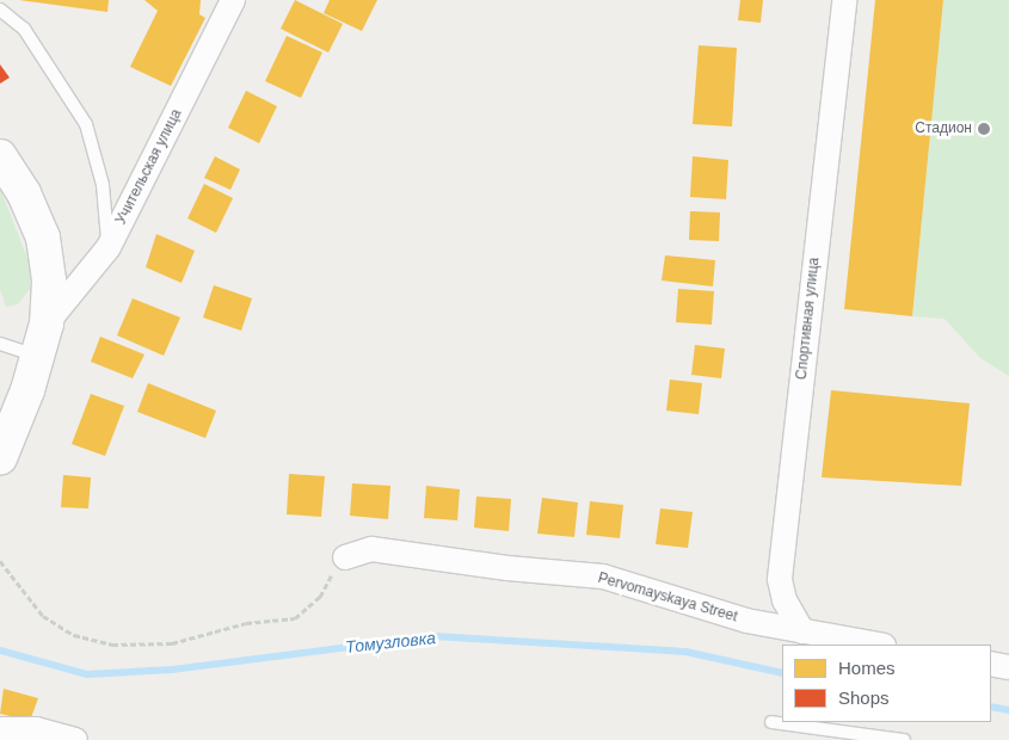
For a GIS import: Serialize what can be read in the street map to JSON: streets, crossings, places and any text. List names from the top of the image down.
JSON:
{
  "streets": {
    "street": ["Учительская улица", "Спортивная улица", "Pervomayskaya Street"]
  },
  "crossings": [
    ["Спортивная улица", "Pervomayskaya Street"]
  ],
  "water": ["Томузловка"],
  "places": ["Стадион"],
  "legend": ["Homes", "Shops"]
}
